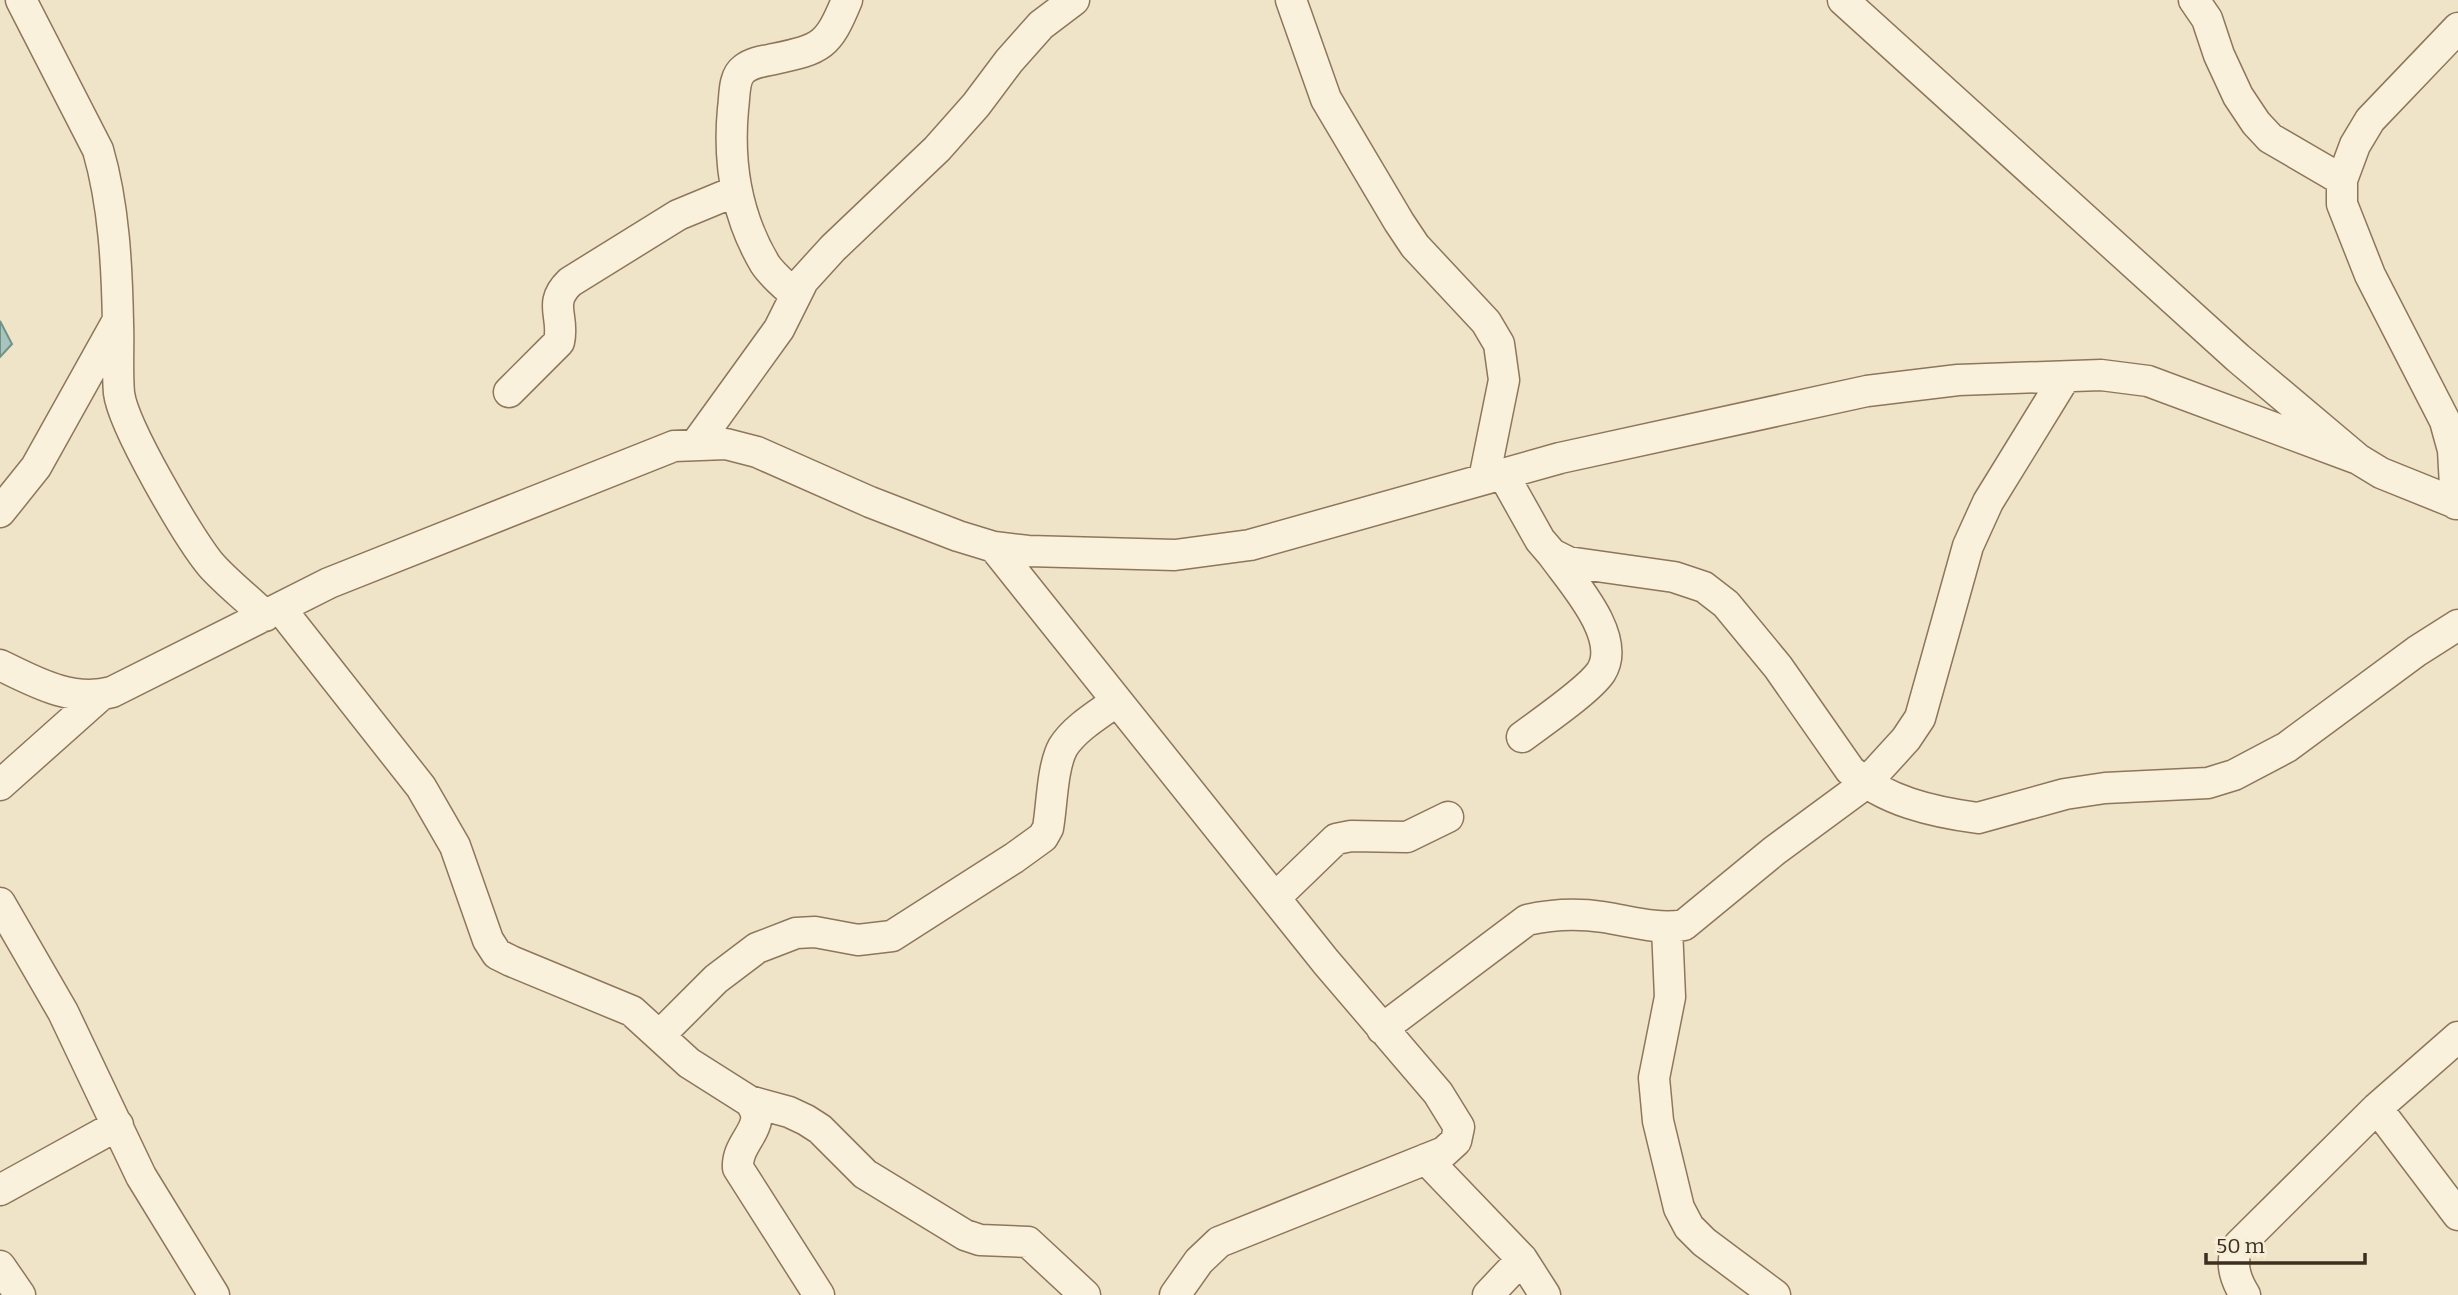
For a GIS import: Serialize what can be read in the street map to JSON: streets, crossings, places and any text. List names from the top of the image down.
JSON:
{
  "scale_bar": "50 m"
}
